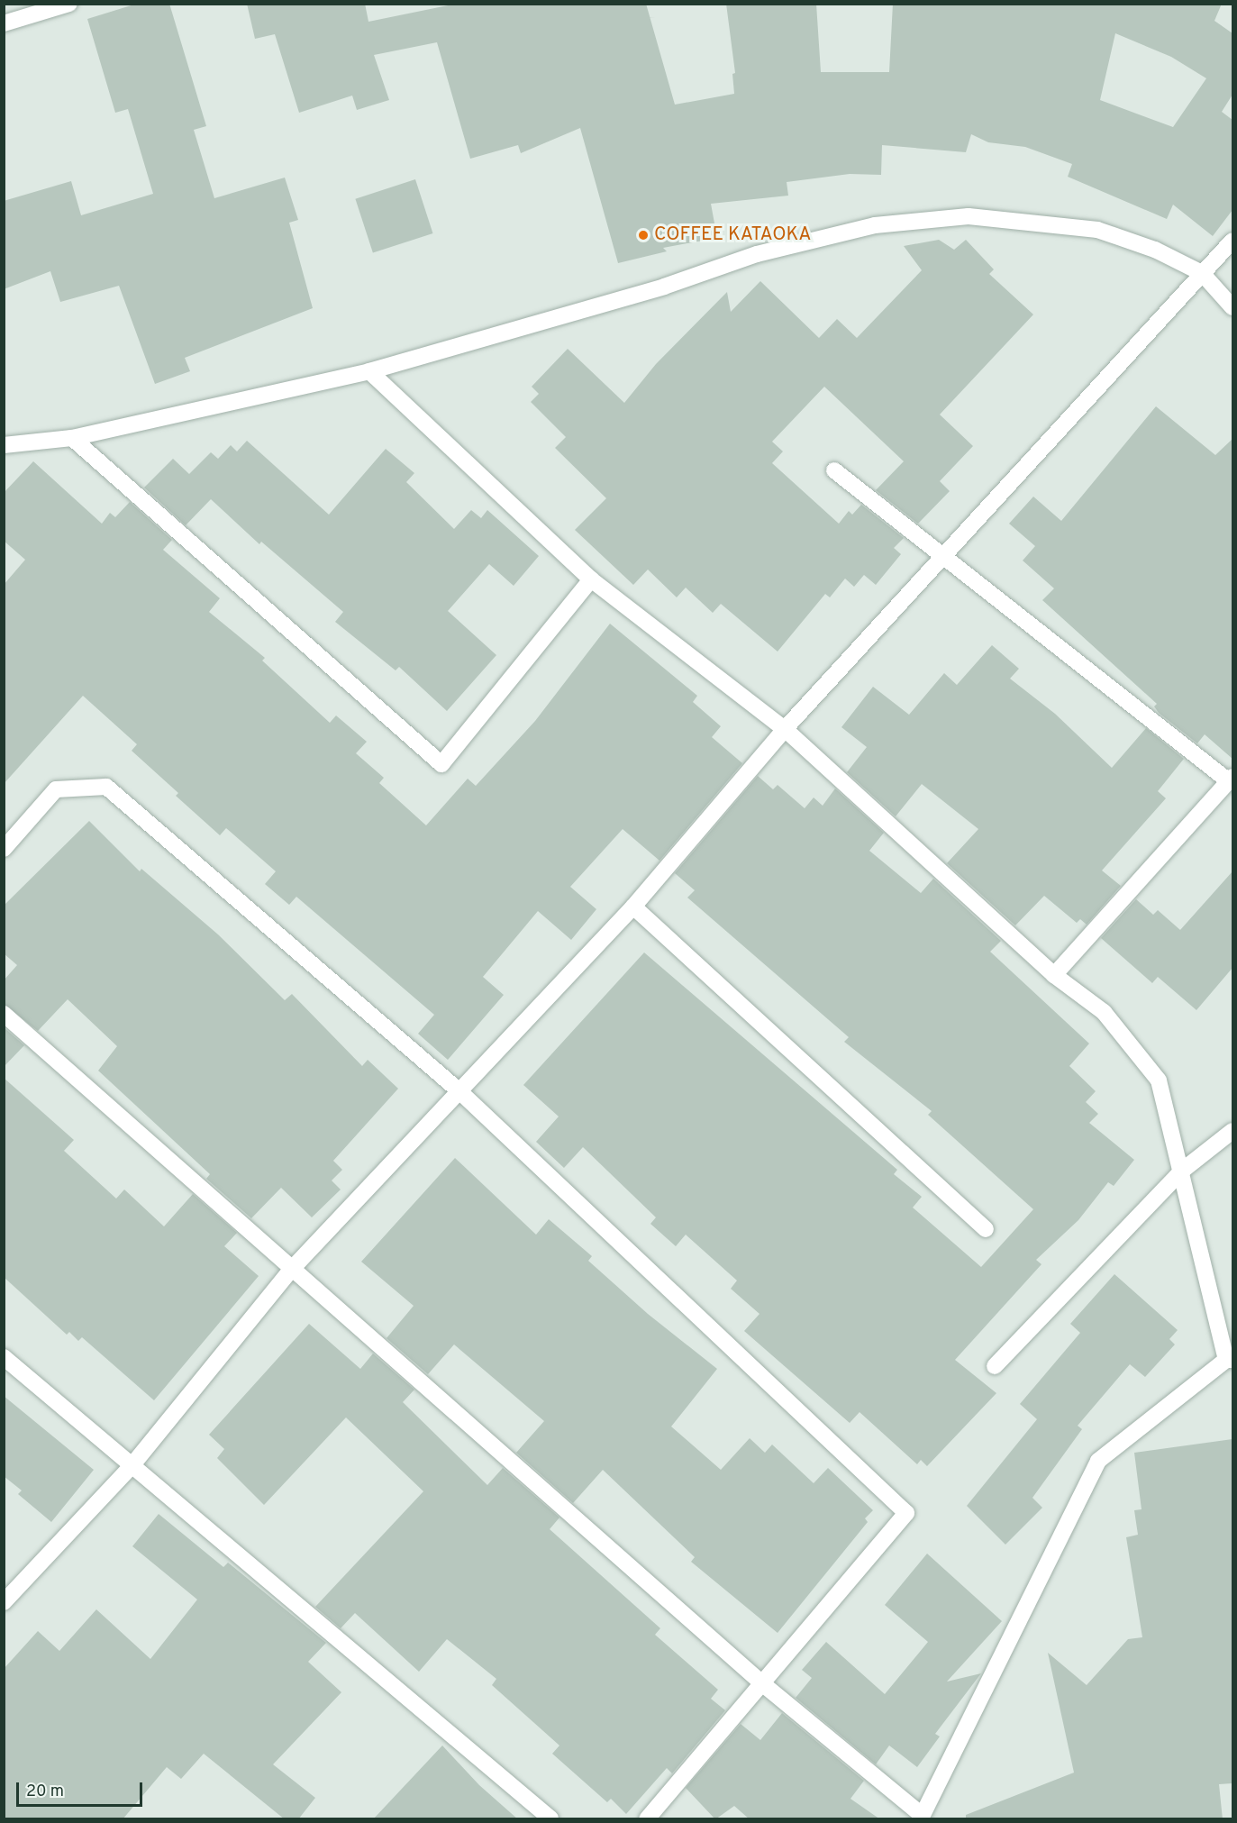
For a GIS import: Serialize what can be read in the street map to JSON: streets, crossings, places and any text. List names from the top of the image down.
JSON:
{
  "places": ["COFFEE KATAOKA"],
  "scale_bar": "20 m"
}
